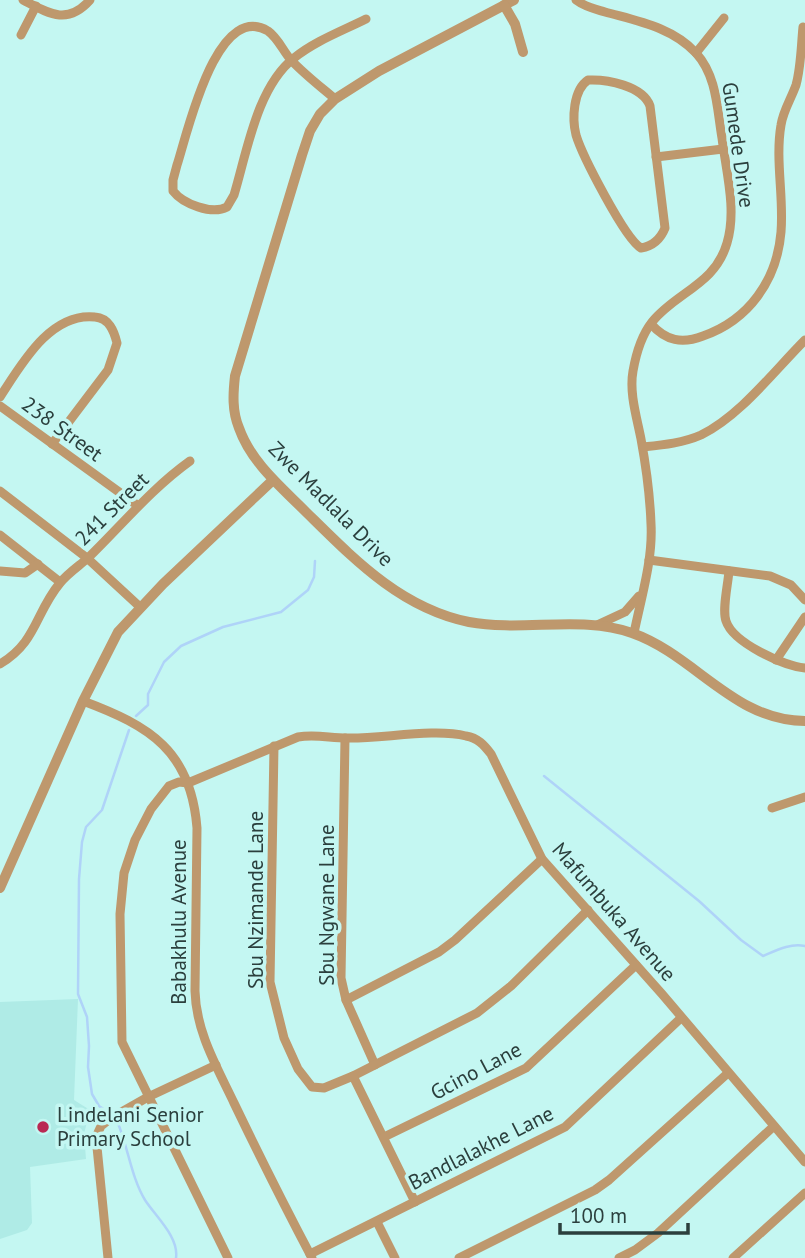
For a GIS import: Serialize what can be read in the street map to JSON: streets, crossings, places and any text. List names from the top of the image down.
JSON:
{
  "streets": {
    "street": [
      "Gumede Drive",
      "238 Street",
      "Zwe Madlala Drive",
      "241 Street",
      "Sbu Nzimande Lane",
      "Sbu Ngwane Lane",
      "Mafumbuka Avenue",
      "Babakhulu Avenue",
      "Gcino Lane",
      "Bandlalakhe Lane"
    ]
  },
  "crossings": [
    ["Gumede Drive", "Zwe Madlala Drive"],
    ["238 Street", "241 Street"],
    ["Sbu Nzimande Lane", "Mafumbuka Avenue"],
    ["Sbu Ngwane Lane", "Mafumbuka Avenue"],
    ["Mafumbuka Avenue", "Babakhulu Avenue"],
    ["Mafumbuka Avenue", "Gcino Lane"],
    ["Mafumbuka Avenue", "Bandlalakhe Lane"],
    ["Babakhulu Avenue", "Bandlalakhe Lane"]
  ],
  "places": ["Lindelani Senior Primary School"],
  "scale_bar": "100 m"
}
